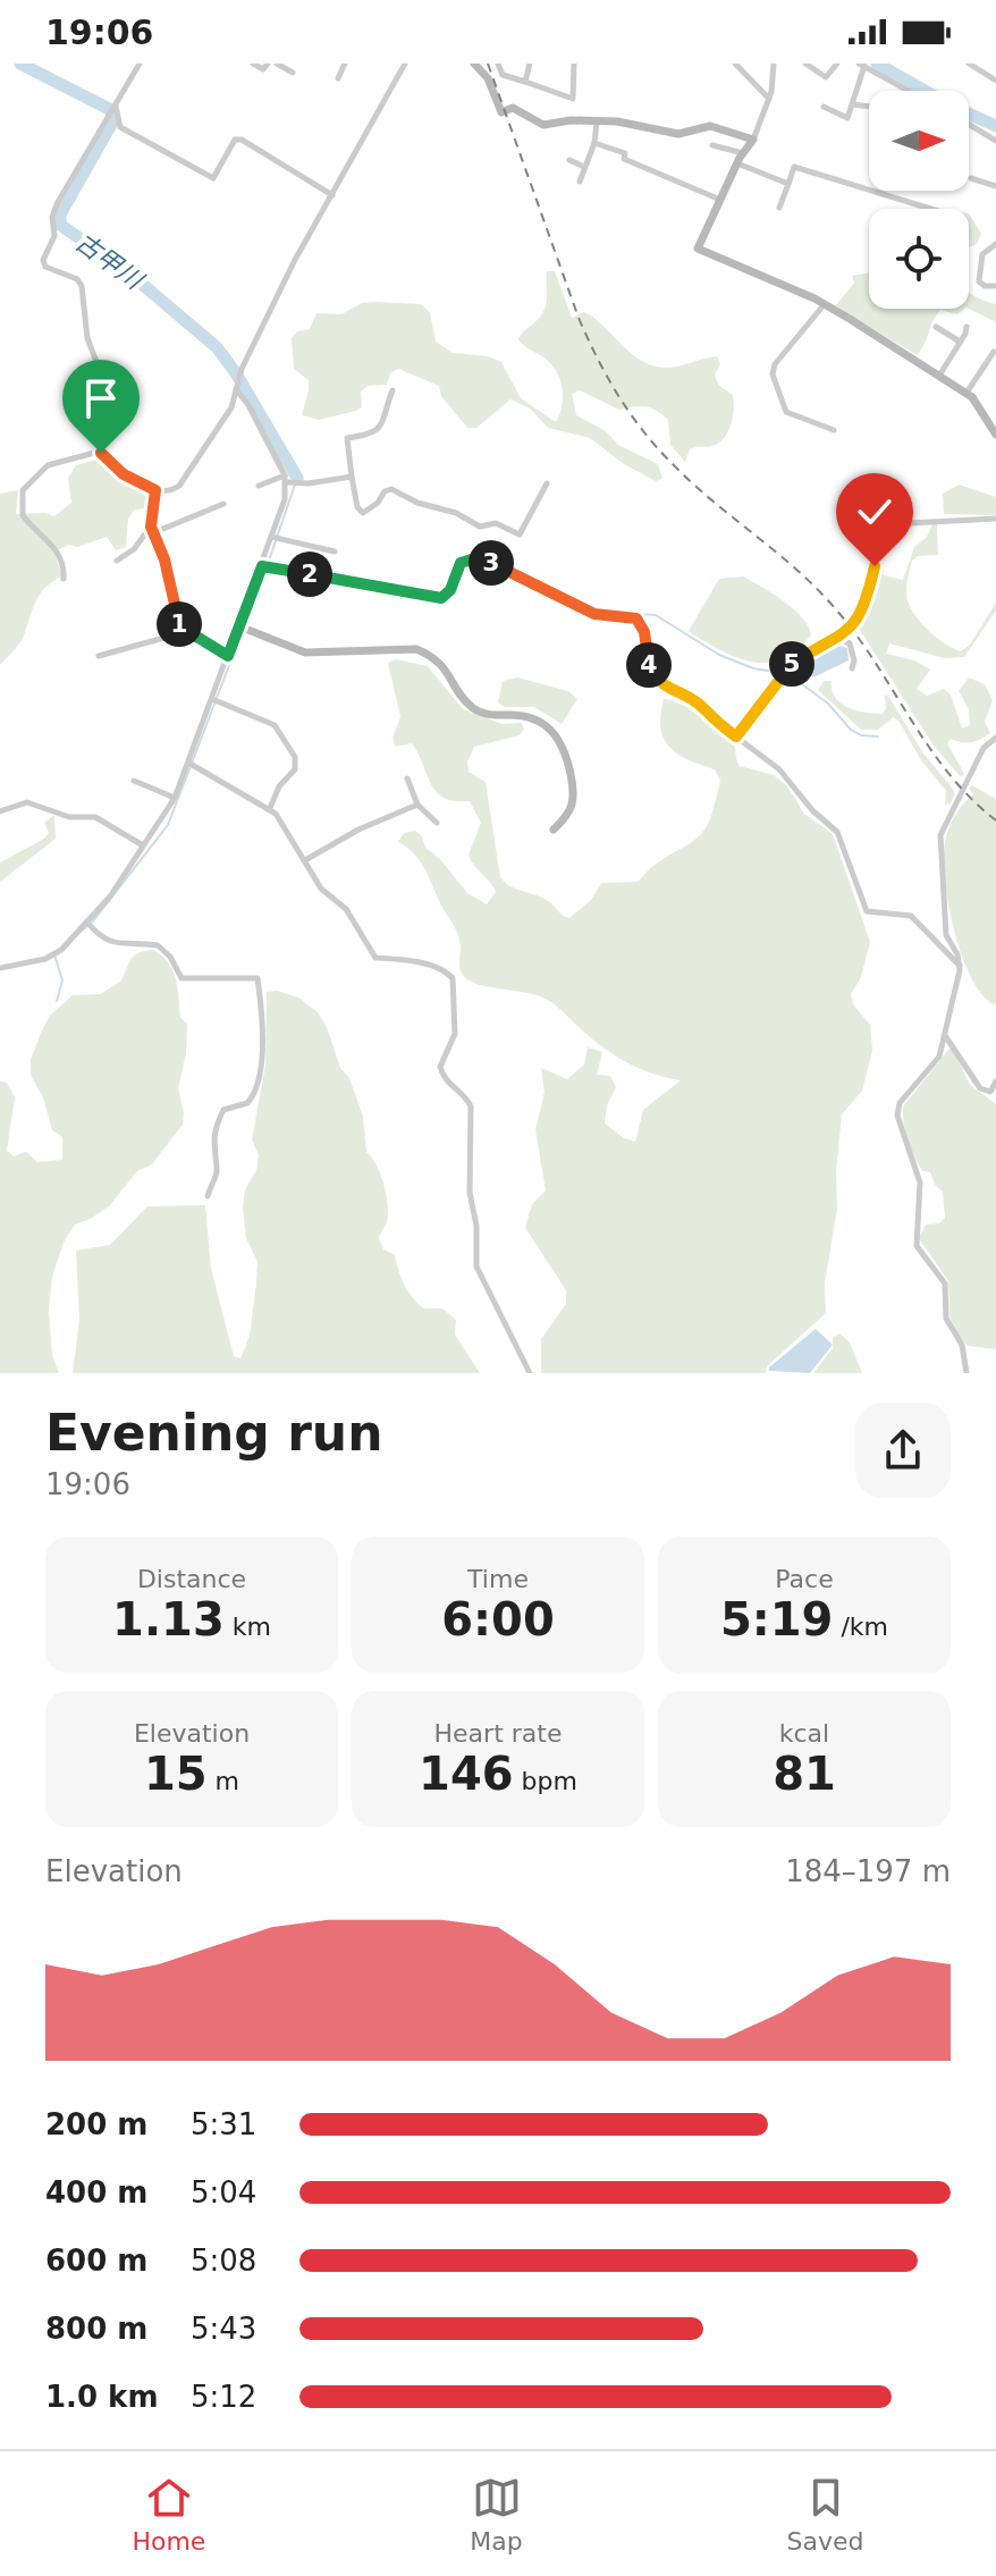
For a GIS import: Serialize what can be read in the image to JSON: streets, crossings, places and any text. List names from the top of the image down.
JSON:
{
  "water": ["古甲川"],
  "north": "right",
  "page": {
    "status": "19:06",
    "pins": [
      "3",
      "2",
      "1",
      "5",
      "4"
    ],
    "heading": ["Evening run", "19:06"],
    "stats": [
      ["Distance", "1.13 km"],
      ["Time", "6:00"],
      ["Pace", "5:19 /km"],
      ["Elevation", "15 m"],
      ["Heart rate", "146 bpm"],
      ["kcal", "81"]
    ],
    "chart": ["Elevation", "184–197 m"],
    "list": [
      {
        "name": "200 m",
        "note": "5:31"
      },
      {
        "name": "400 m",
        "note": "5:04"
      },
      {
        "name": "600 m",
        "note": "5:08"
      },
      {
        "name": "800 m",
        "note": "5:43"
      },
      {
        "name": "1.0 km",
        "note": "5:12"
      }
    ],
    "tabs": ["Home", "Map", "Saved"]
  }
}
